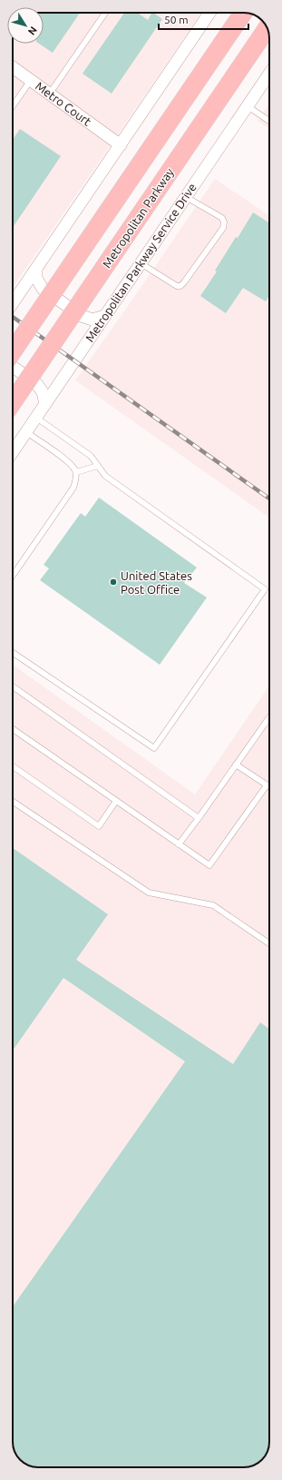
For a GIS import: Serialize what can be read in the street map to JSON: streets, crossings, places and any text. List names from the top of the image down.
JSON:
{
  "streets": {
    "main road": ["Metropolitan Parkway"],
    "street": ["Metro Court", "Metropolitan Parkway Service Drive"]
  },
  "places": ["United States Post Office"],
  "scale_bar": "50 m",
  "north": "bottom right"
}
